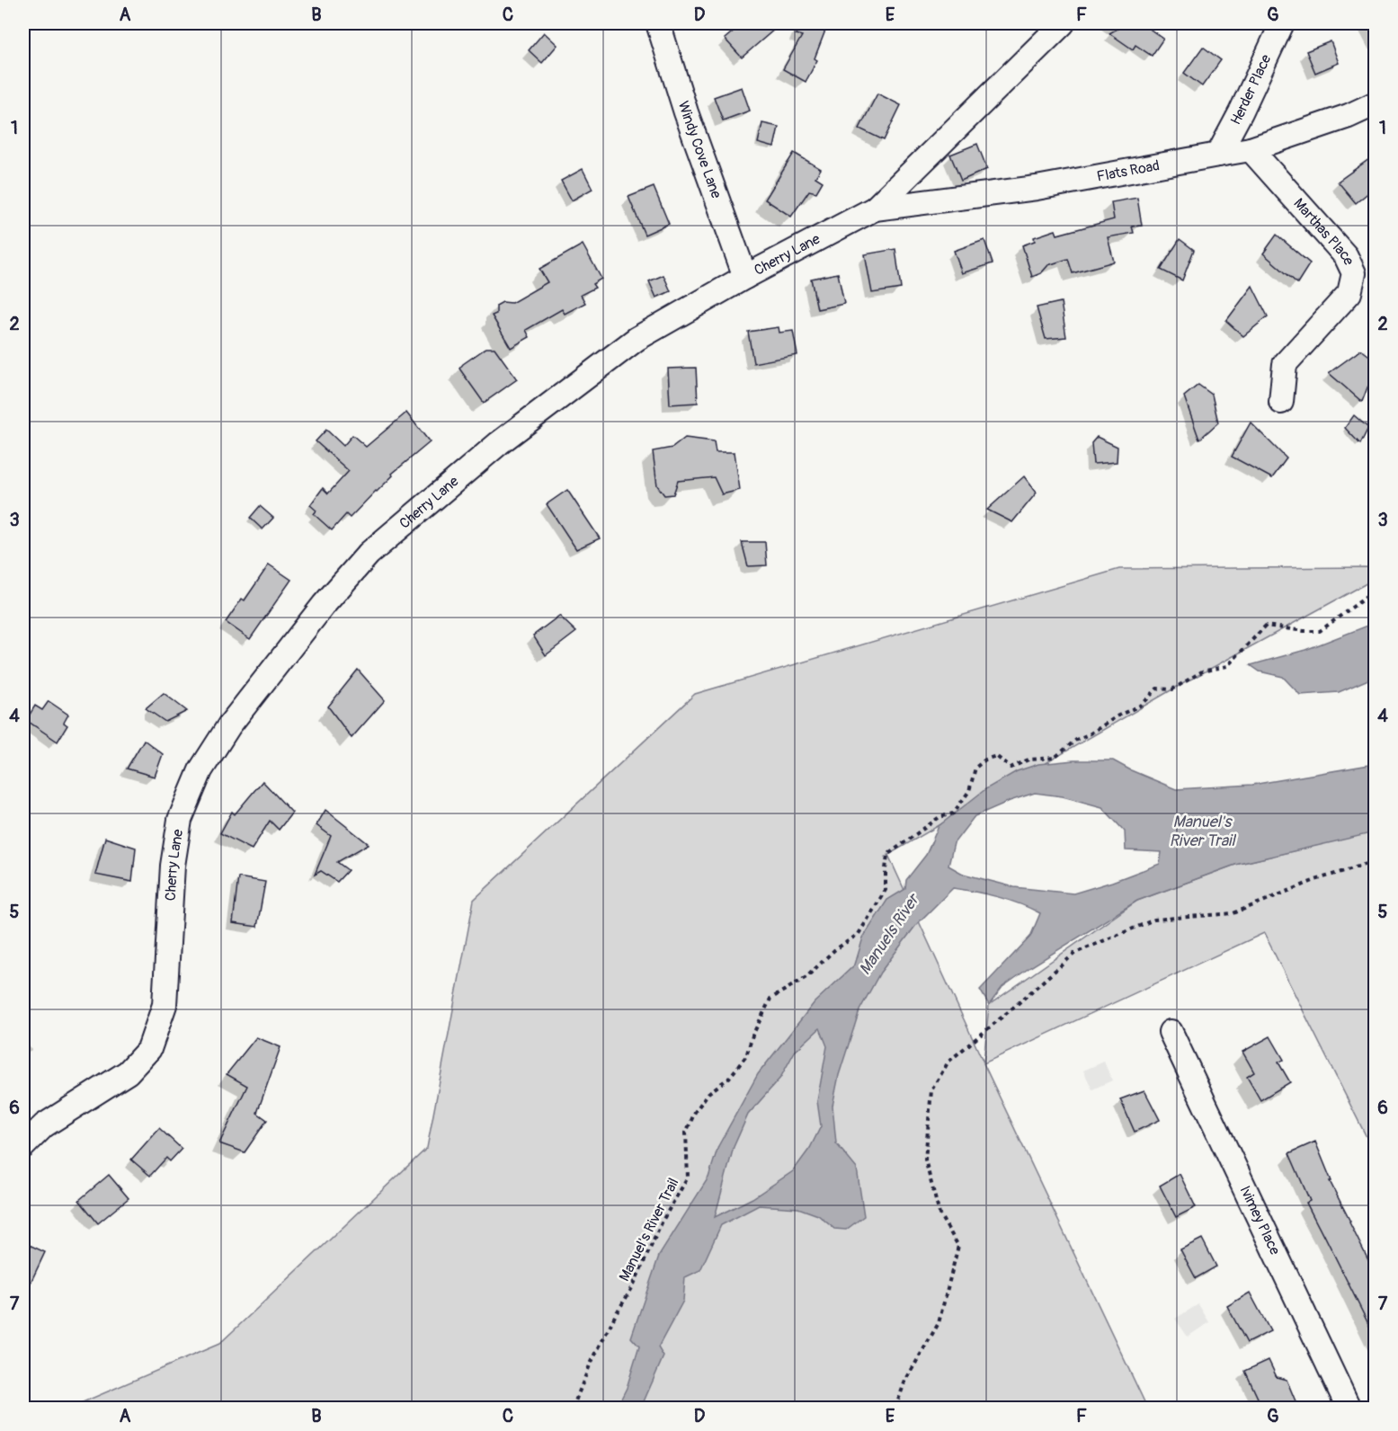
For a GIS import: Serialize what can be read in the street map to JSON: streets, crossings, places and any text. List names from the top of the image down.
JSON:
{
  "streets": {
    "street": [
      "Herder Place",
      "Windy Cove Lane",
      "Flats Road",
      "Marthas Place",
      "Cherry Lane",
      "Ivimey Place"
    ],
    "path": ["Manuel's River Trail"]
  },
  "crossings": [
    ["Herder Place", "Flats Road"],
    ["Windy Cove Lane", "Cherry Lane"],
    ["Flats Road", "Marthas Place"],
    ["Flats Road", "Cherry Lane"]
  ],
  "water": ["Manuel's River Trail", "Manuels River"],
  "grid": {
    "columns": [
      "A",
      "B",
      "C",
      "D",
      "E",
      "F",
      "G"
    ],
    "rows": [
      "1",
      "2",
      "3",
      "4",
      "5",
      "6",
      "7"
    ]
  }
}
